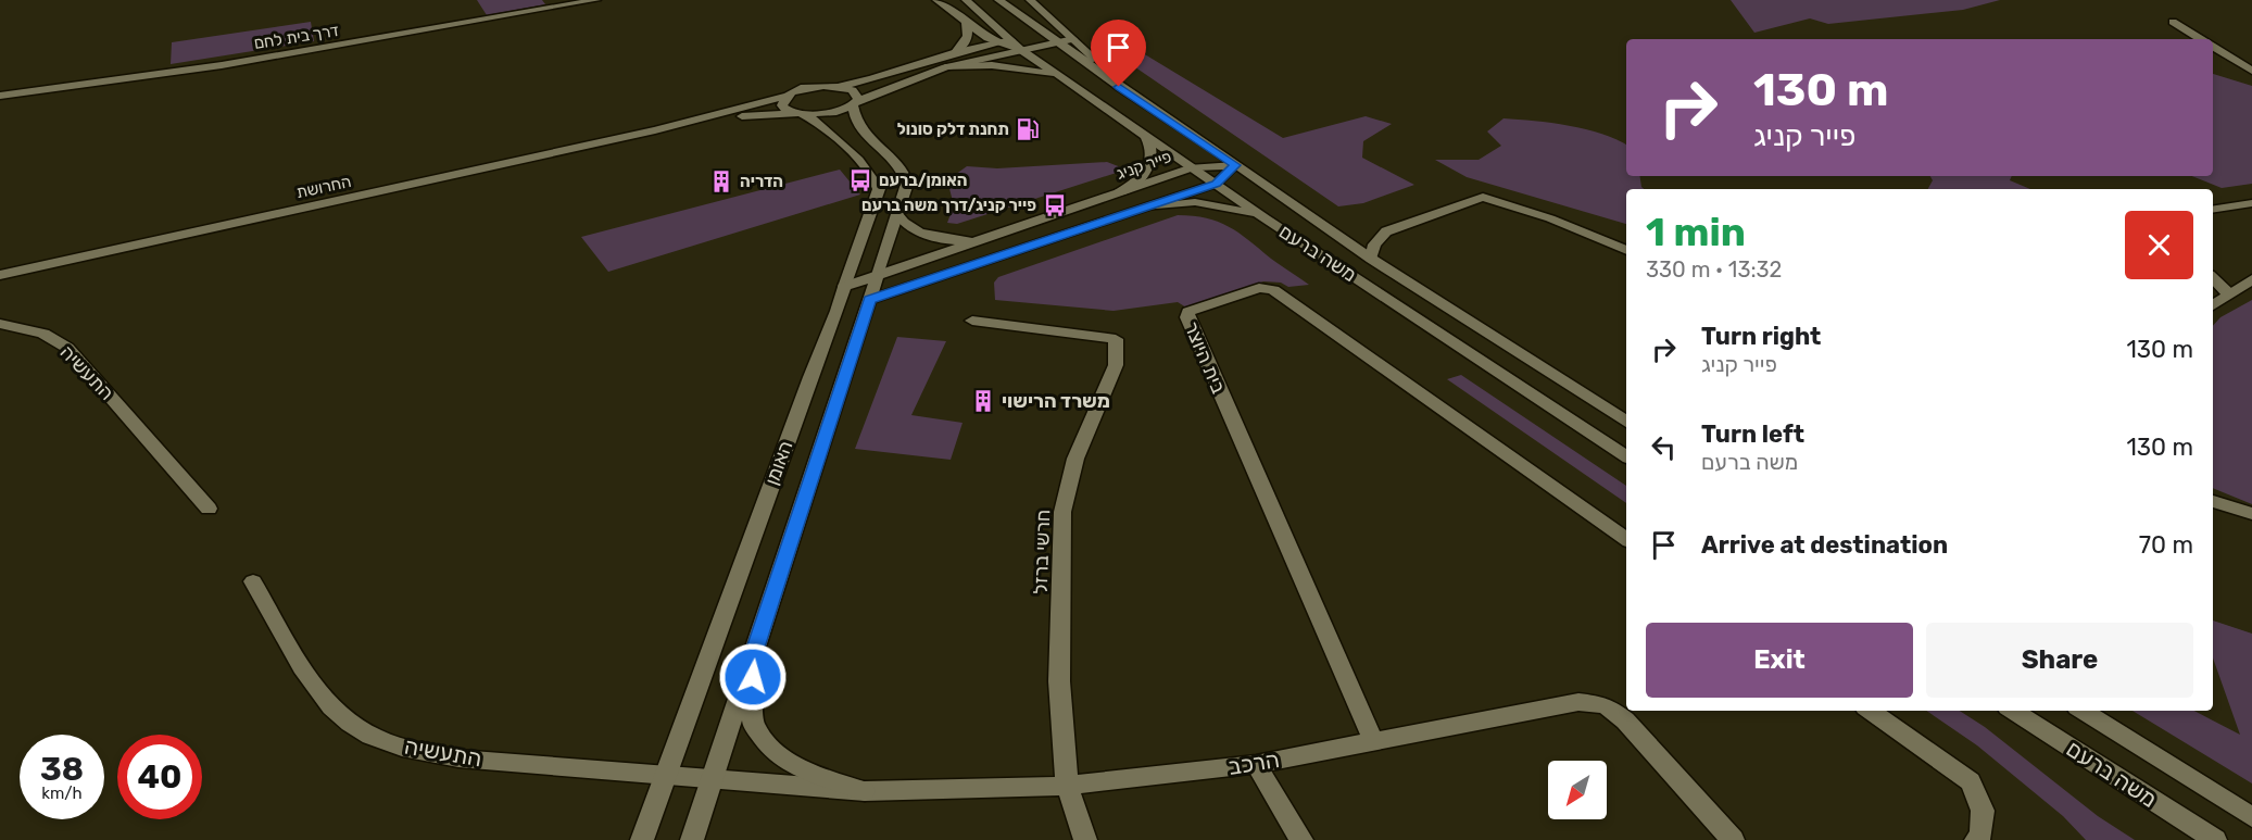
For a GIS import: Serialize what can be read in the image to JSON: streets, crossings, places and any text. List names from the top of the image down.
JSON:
{
  "streets": {
    "street": [
      "דרך בית לחם",
      "פייר קניג",
      "החרושת",
      "משה ברעם",
      "בית היוצר",
      "התעשיה",
      "האומן",
      "חרשי ברזל",
      "הרכב"
    ]
  },
  "crossings": [
    ["פייר קניג", "משה ברעם"],
    ["פייר קניג", "האומן"],
    ["החרושת", "האומן"],
    ["בית היוצר", "הרכב"],
    ["התעשיה", "האומן"],
    ["התעשיה", "הרכב"],
    ["האומן", "הרכב"],
    ["חרשי ברזל", "הרכב"]
  ],
  "places": {
    "fuel station": ["תחנת דלק סונול"],
    "bus stop": ["האומן/ברעם", "פייר קניג/דרך משה ברעם"],
    "building": ["הדריה", "משרד הרישוי"]
  },
  "north": "bottom left",
  "page": {
    "turn": ["130 m", "פייר קניג"],
    "heading": ["1 min", "330 m · 13:32"],
    "list": [
      {
        "name": "Turn right",
        "note": "פייר קניג",
        "value": "130 m"
      },
      {
        "name": "Turn left",
        "note": "משה ברעם",
        "value": "130 m"
      },
      {
        "name": "Arrive at destination",
        "value": "70 m"
      }
    ],
    "buttons": ["Exit", "Share"],
    "speed": "38 km/h",
    "limit": "40"
  }
}
